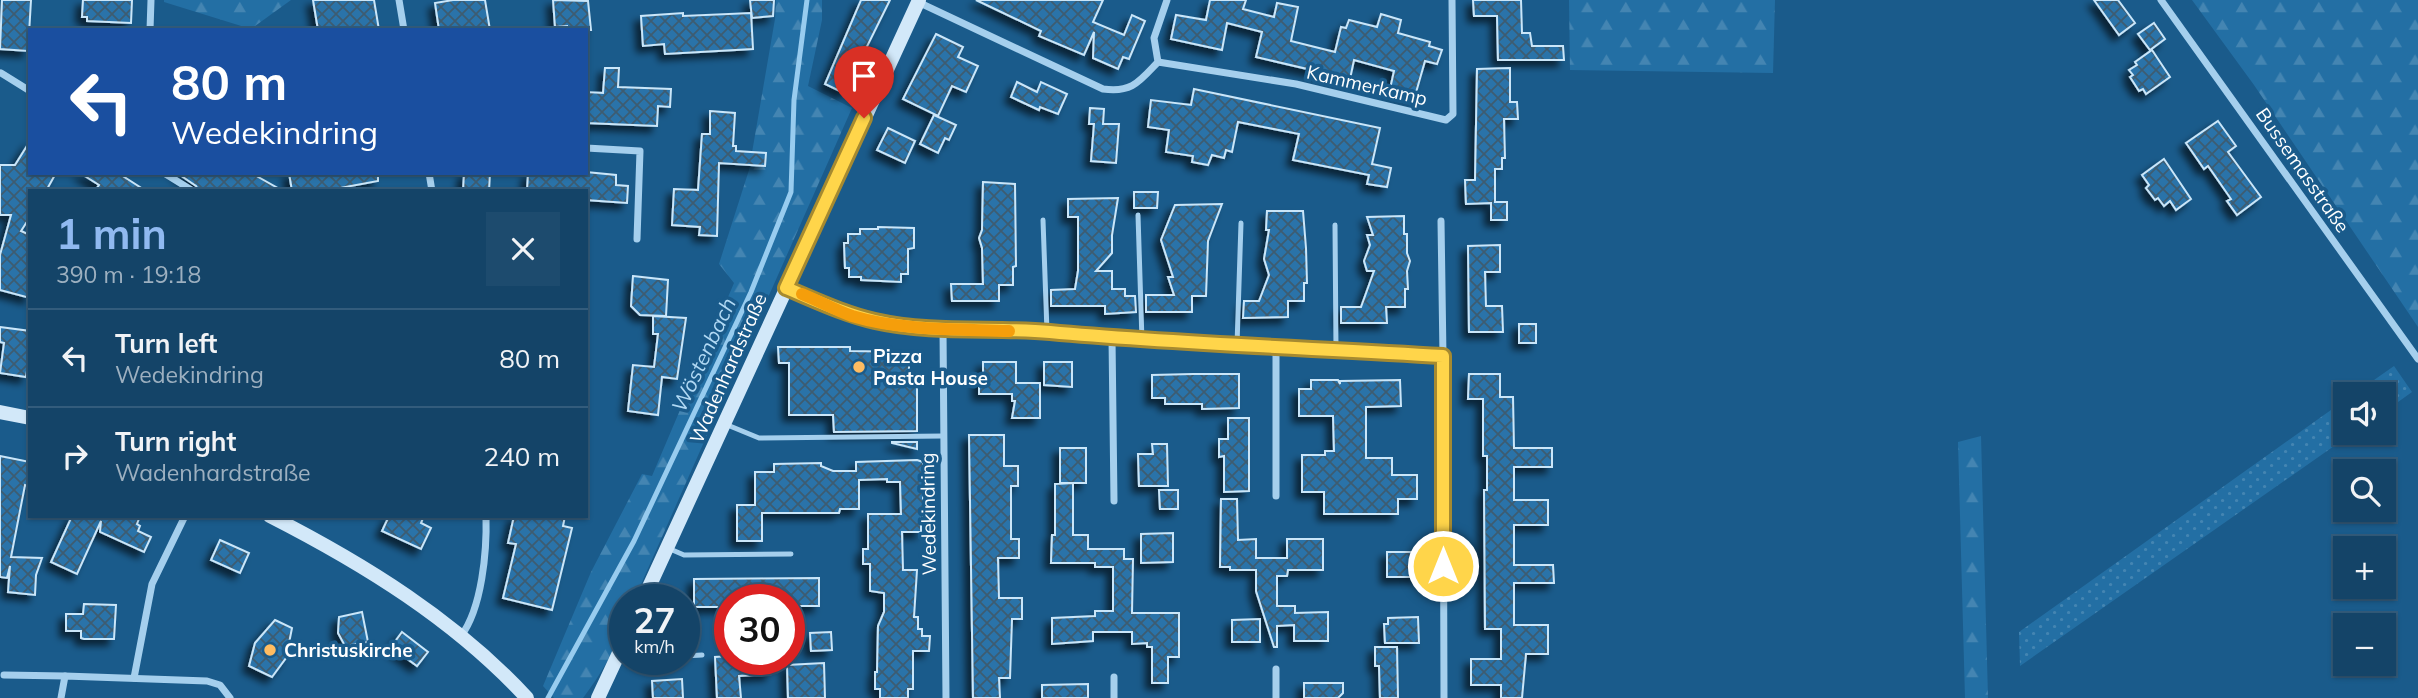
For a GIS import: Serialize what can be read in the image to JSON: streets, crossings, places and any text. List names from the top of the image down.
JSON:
{
  "streets": {
    "street": [
      "Kammerkamp",
      "Bussemasstraße",
      "Wadenhardstraße",
      "Wedekindring"
    ]
  },
  "water": ["Wöstenbach"],
  "places": ["Pizza Pasta House", "Christuskirche"],
  "page": {
    "turn": ["80 m", "Wedekindring"],
    "heading": ["1 min", "390 m · 19:18"],
    "list": [
      {
        "name": "Turn left",
        "note": "Wedekindring",
        "value": "80 m"
      },
      {
        "name": "Turn right",
        "note": "Wadenhardstraße",
        "value": "240 m"
      }
    ],
    "map_buttons": ["+", "−"],
    "speed": "27 km/h",
    "limit": "30"
  }
}
